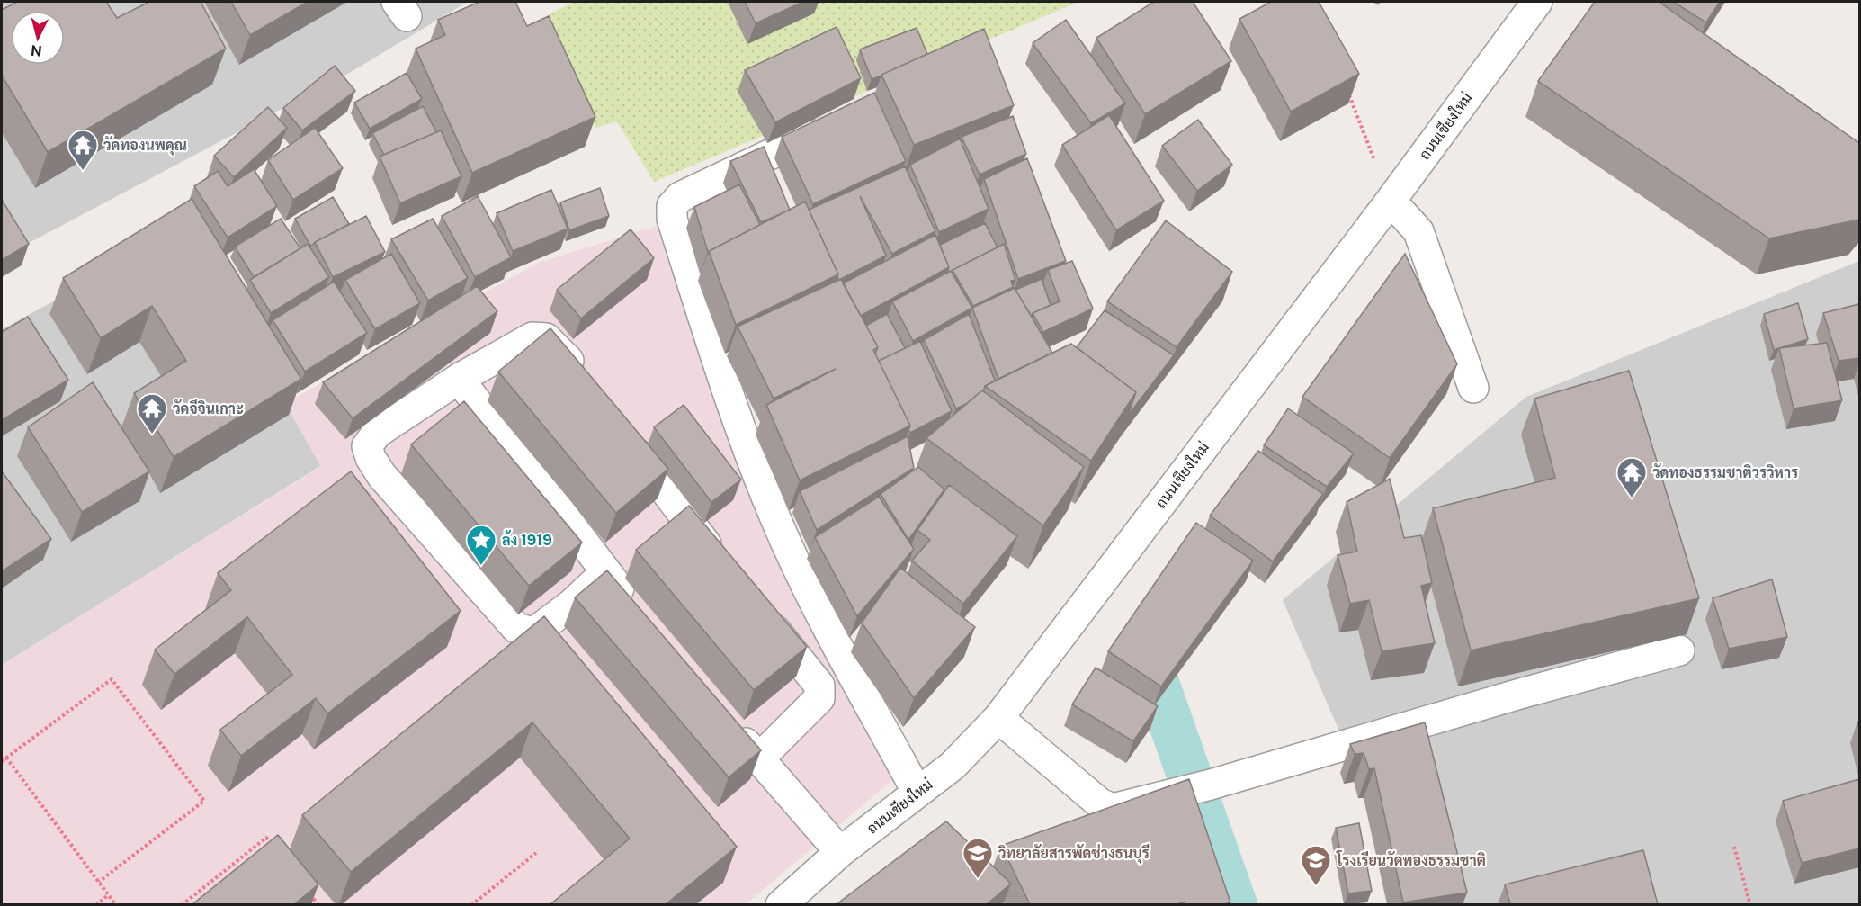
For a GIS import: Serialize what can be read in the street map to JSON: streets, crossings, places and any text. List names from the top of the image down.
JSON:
{
  "streets": {
    "street": ["ถนนเชียงใหม่"]
  },
  "places": {
    "temple": ["วัดทองนพคุณ", "วัดจีจินเกาะ", "วัดทองธรรมชาติวรวิหาร"],
    "place": ["ล้ง 1919"],
    "school or university": ["วิทยาลัยสารพัดช่างธนบุรี", "โรงเรียนวัดทองธรรมชาติ"]
  },
  "north": "bottom"
}
